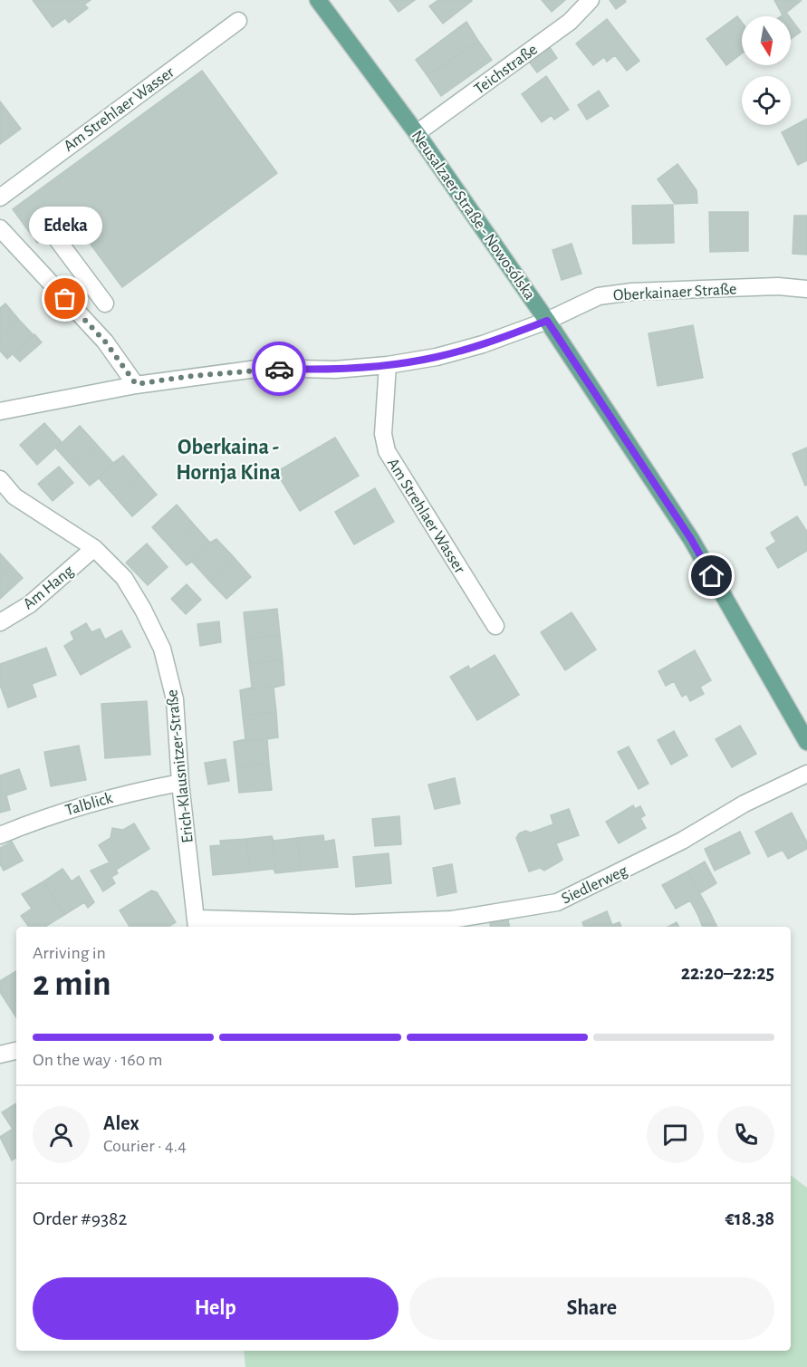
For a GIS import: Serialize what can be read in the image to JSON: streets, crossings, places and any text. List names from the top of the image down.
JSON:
{
  "streets": {
    "main road": ["Neusalzaer Straße - Nowosólska"],
    "street": [
      "Teichstraße",
      "Am Strehlaer Wasser",
      "Oberkainaer Straße",
      "Am Hang",
      "Erich-Klausnitzer-Straße",
      "Talblick",
      "Siedlerweg"
    ]
  },
  "crossings": [
    ["Teichstraße", "Neusalzaer Straße - Nowosólska"],
    ["Neusalzaer Straße - Nowosólska", "Oberkainaer Straße"],
    ["Am Hang", "Erich-Klausnitzer-Straße"],
    ["Erich-Klausnitzer-Straße", "Talblick"],
    ["Erich-Klausnitzer-Straße", "Siedlerweg"]
  ],
  "districts": ["Oberkaina - Hornja Kina"],
  "places": ["Edeka"],
  "north": "bottom",
  "page": {
    "bubble": "Edeka",
    "heading": ["2 min", "Arriving in", "22:20–22:25"],
    "panel": [
      "Alex",
      "Courier · 4.4",
      "Order #9382",
      "€18.38"
    ],
    "bar": "On the way · 160 m",
    "buttons": ["Help", "Share"]
  }
}
